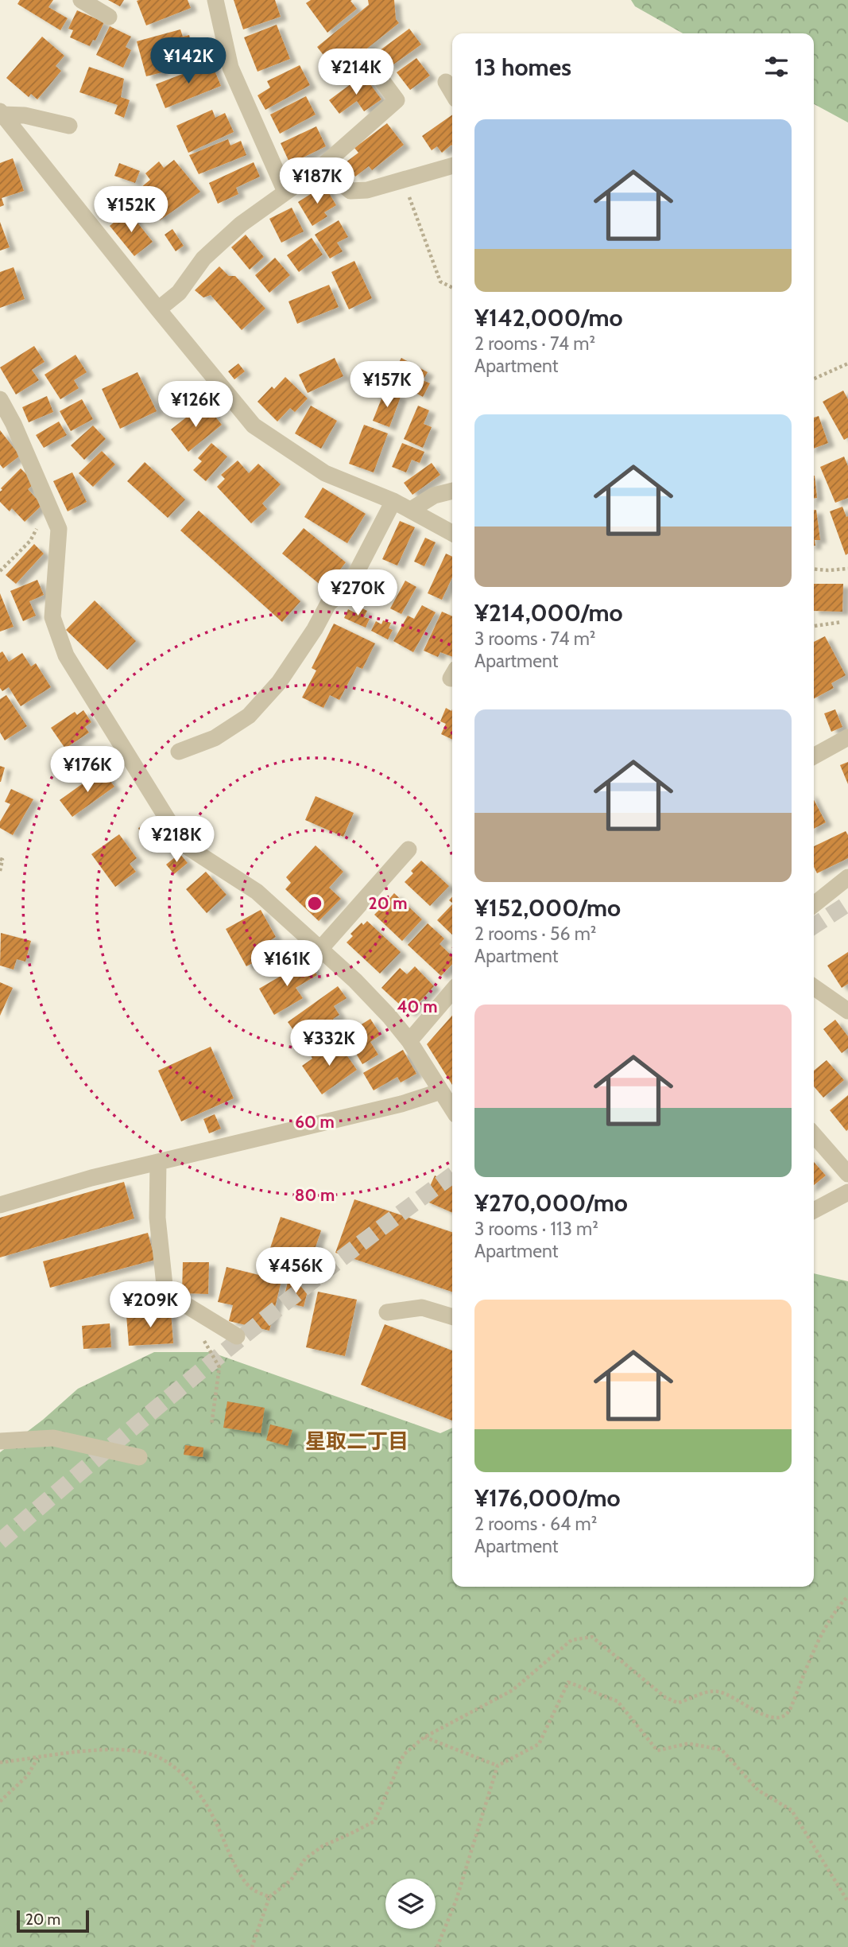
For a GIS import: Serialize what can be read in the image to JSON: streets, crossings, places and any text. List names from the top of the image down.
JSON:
{
  "districts": ["星取二丁目"],
  "scale_bar": "20 m",
  "page": {
    "heading": "13 homes",
    "price": [
      "¥142K",
      "¥214K",
      "¥187K",
      "¥152K",
      "¥157K",
      "¥126K",
      "¥270K",
      "¥176K",
      "¥218K",
      "¥161K",
      "¥332K",
      "¥456K",
      "¥209K"
    ],
    "list": [
      {
        "name": "¥142,000/mo",
        "note": "2 rooms · 74 m² · Apartment"
      },
      {
        "name": "¥214,000/mo",
        "note": "3 rooms · 74 m² · Apartment"
      },
      {
        "name": "¥152,000/mo",
        "note": "2 rooms · 56 m² · Apartment"
      },
      {
        "name": "¥270,000/mo",
        "note": "3 rooms · 113 m² · Apartment"
      },
      {
        "name": "¥176,000/mo",
        "note": "2 rooms · 64 m² · Apartment"
      }
    ],
    "scale": "20 m"
  },
  "rings": [
    "20 m",
    "40 m",
    "60 m",
    "80 m"
  ]
}
